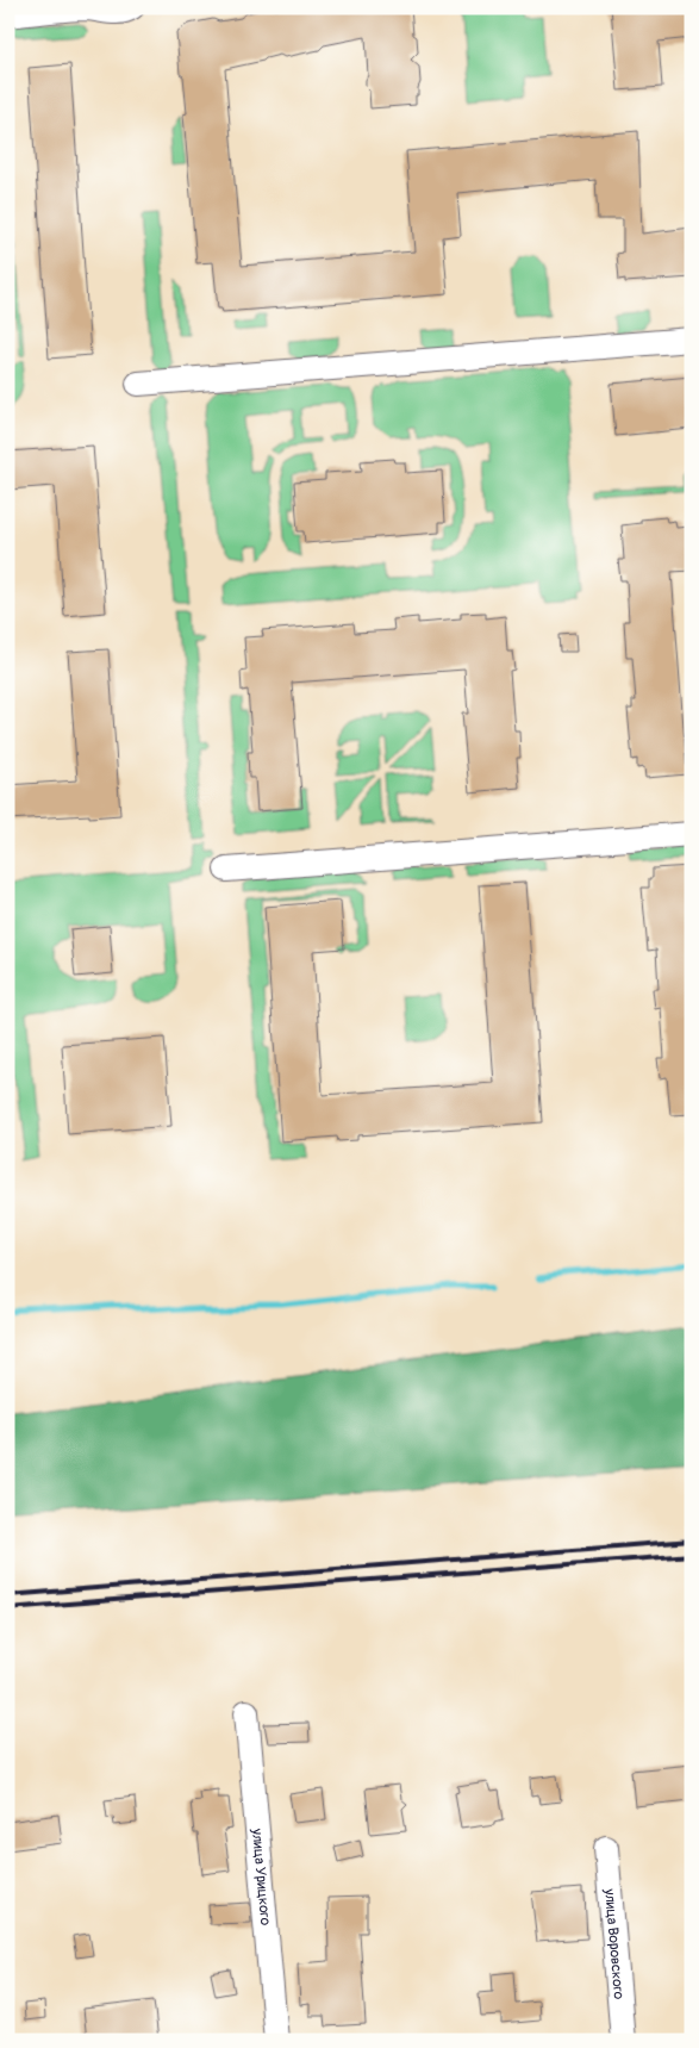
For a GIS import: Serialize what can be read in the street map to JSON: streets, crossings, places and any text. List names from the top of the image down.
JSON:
{
  "streets": {
    "street": ["улица Урицкого", "улица Воровского"]
  }
}
